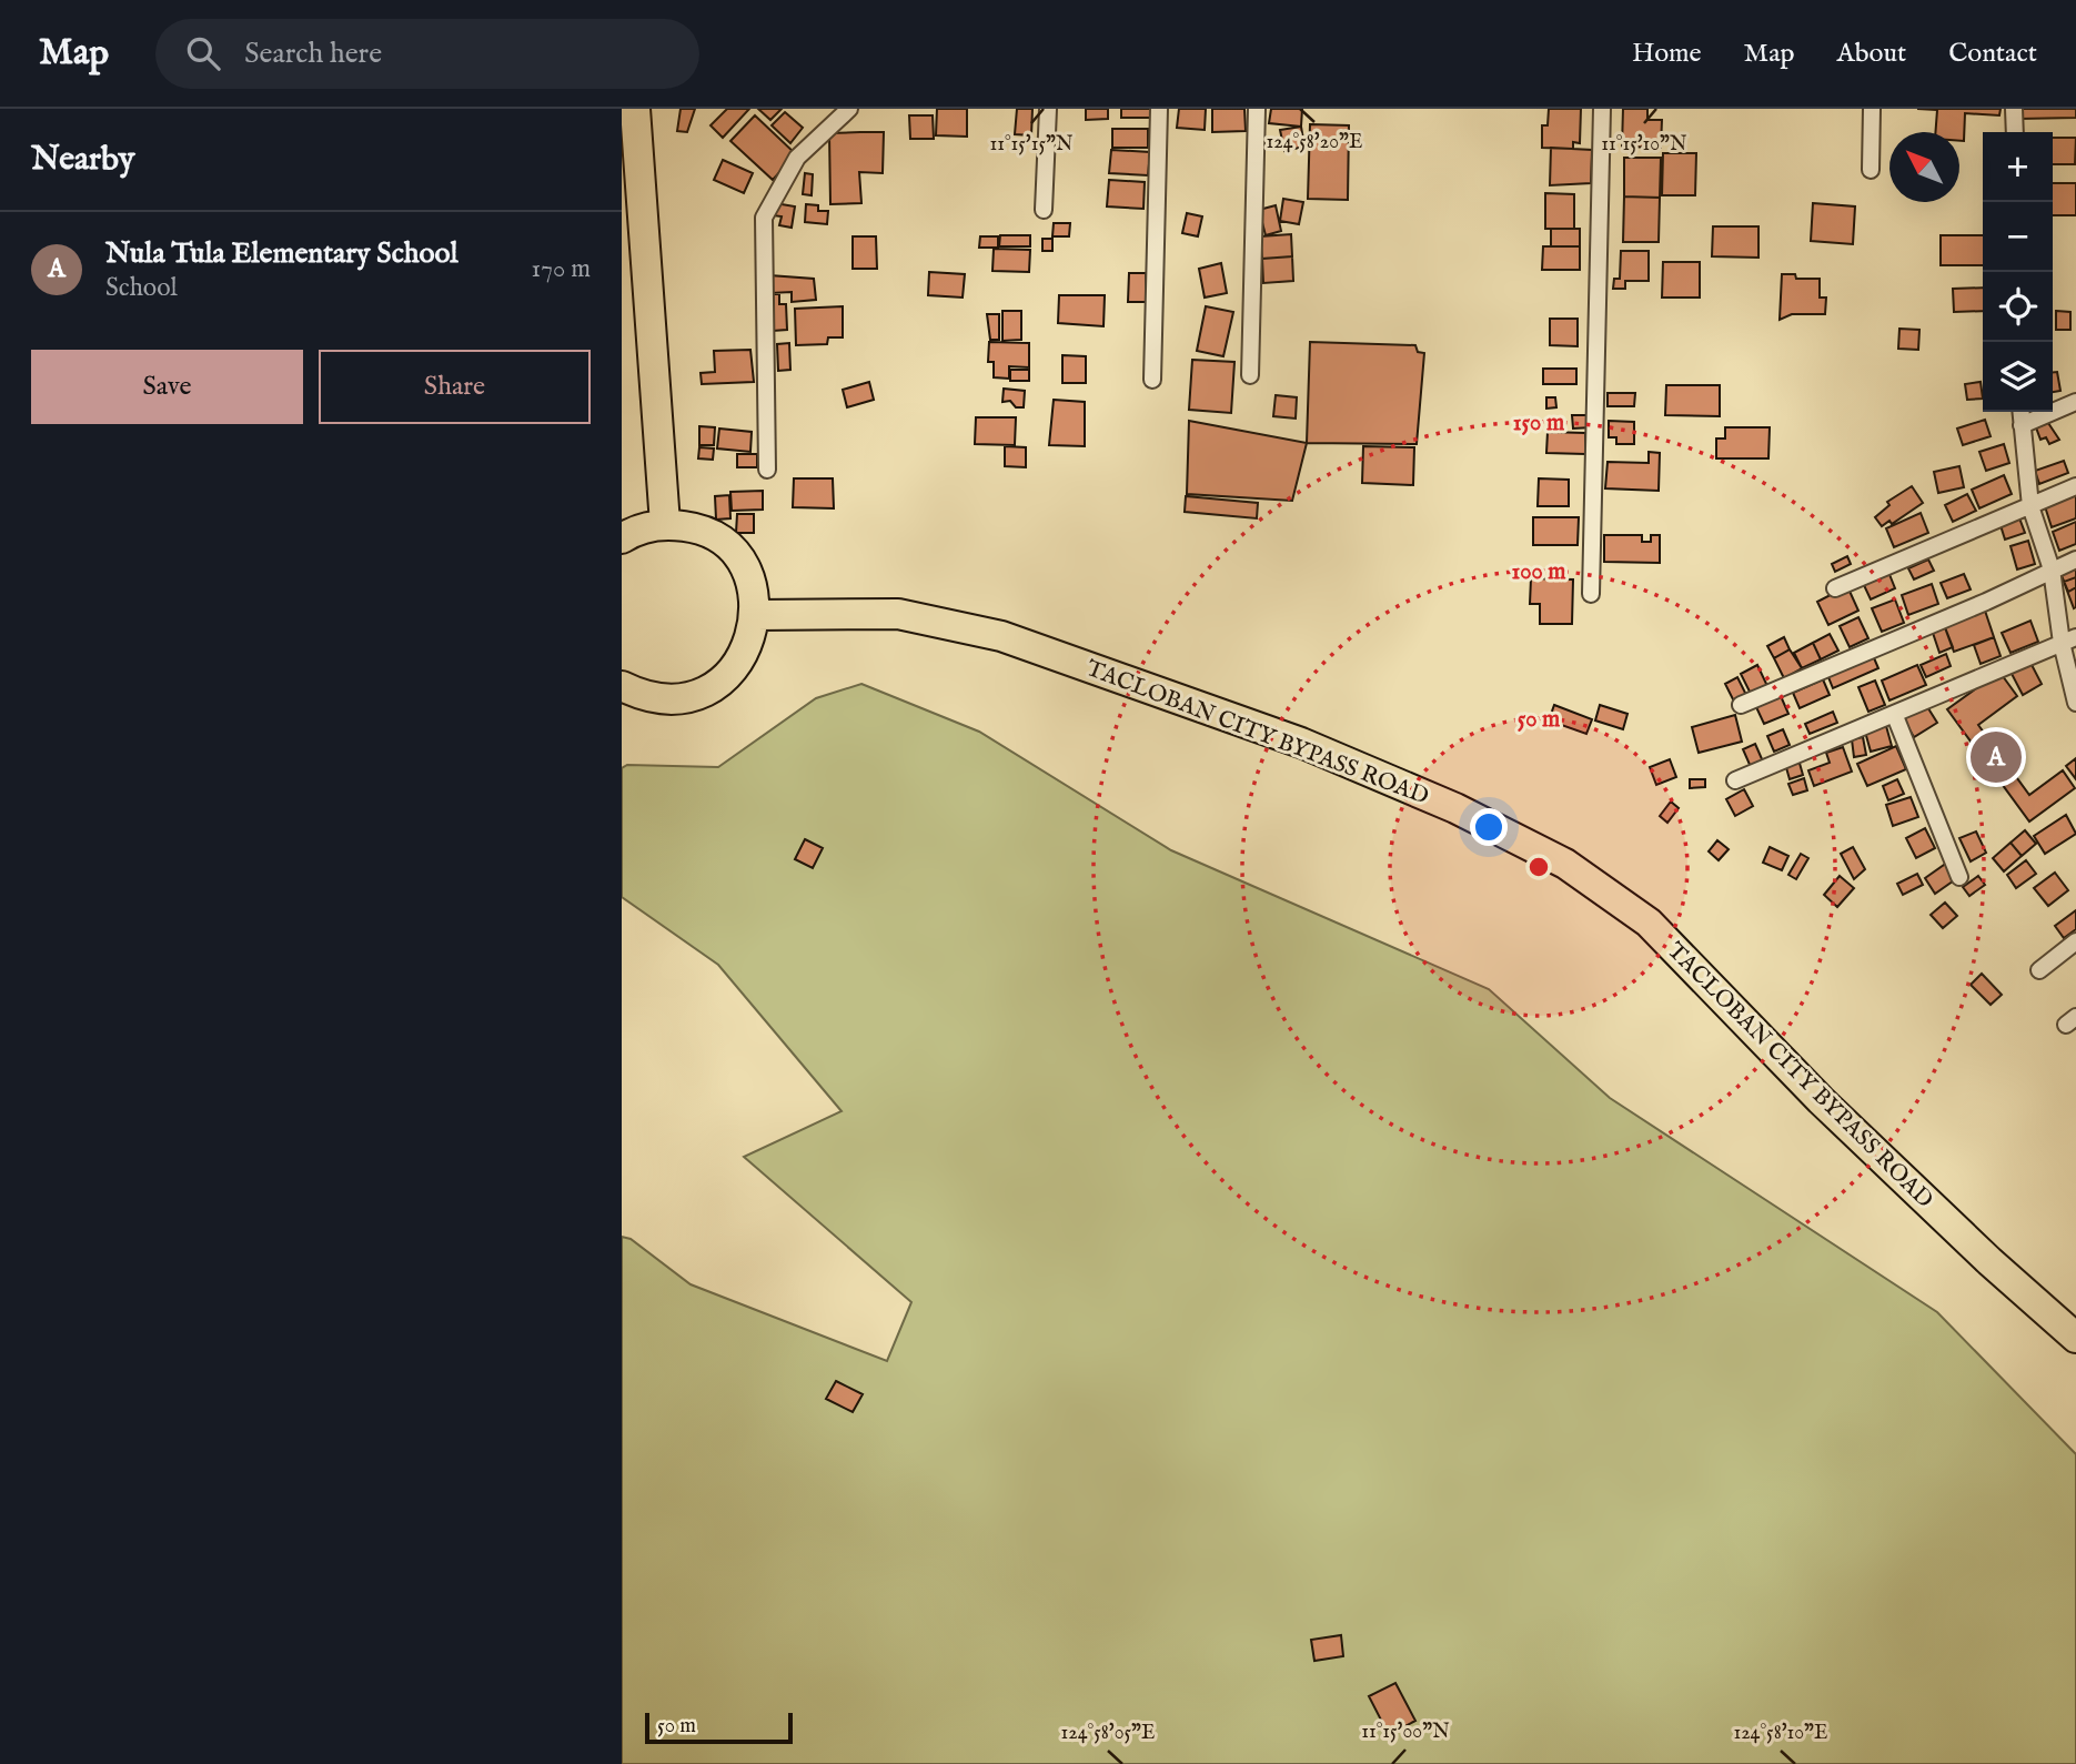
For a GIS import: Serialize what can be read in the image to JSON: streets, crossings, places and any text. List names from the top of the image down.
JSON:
{
  "streets": {
    "highway": ["TACLOBAN CITY BYPASS ROAD"]
  },
  "scale_bar": "50 m",
  "north": "top left",
  "page": {
    "header": "Map",
    "search": "Search here",
    "nav": [
      "Home",
      "Map",
      "About",
      "Contact"
    ],
    "heading": "Nearby",
    "map_buttons": ["+", "−"],
    "list": [
      {
        "mark": "A",
        "name": "Nula Tula Elementary School",
        "note": "School",
        "value": "170 m"
      }
    ],
    "buttons": ["Save", "Share"],
    "pins": "A",
    "scale": "50 m"
  },
  "coordinates": [
    "124°58'20\"E",
    "11°15'15\"N",
    "11°15'10\"N",
    "11°15'00\"N",
    "124°58'05\"E",
    "124°58'10\"E"
  ],
  "rings": ["150 m", "100 m", "50 m"]
}
